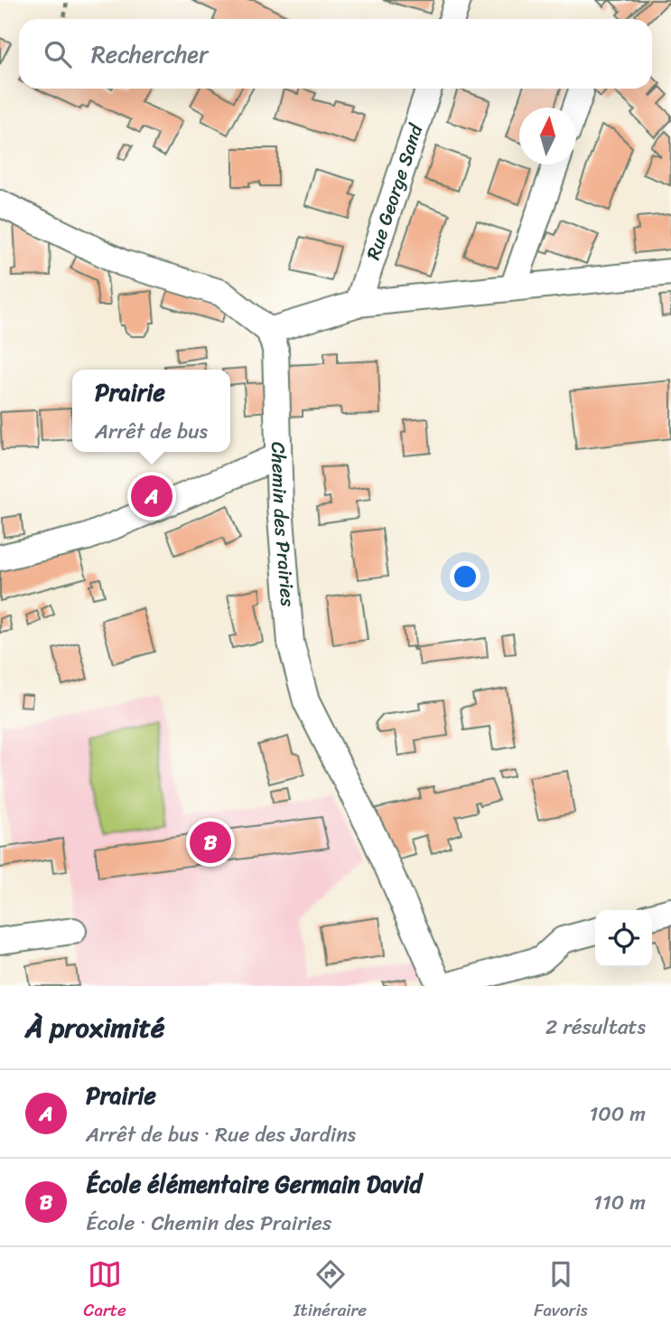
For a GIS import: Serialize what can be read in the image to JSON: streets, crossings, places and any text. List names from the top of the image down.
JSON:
{
  "streets": {
    "street": ["Rue George Sand", "Chemin des Prairies"]
  },
  "north": "top",
  "page": {
    "search": "Rechercher",
    "popup": ["Prairie", "Arrêt de bus"],
    "pins": ["A", "B"],
    "heading": ["À proximité", "2 résultats"],
    "list": [
      {
        "mark": "A",
        "name": "Prairie",
        "note": "Arrêt de bus · Rue des Jardins",
        "value": "100 m"
      },
      {
        "mark": "B",
        "name": "École élémentaire Germain David",
        "note": "École · Chemin des Prairies",
        "value": "110 m"
      }
    ],
    "nav": ["Carte", "Itinéraire", "Favoris"]
  }
}
